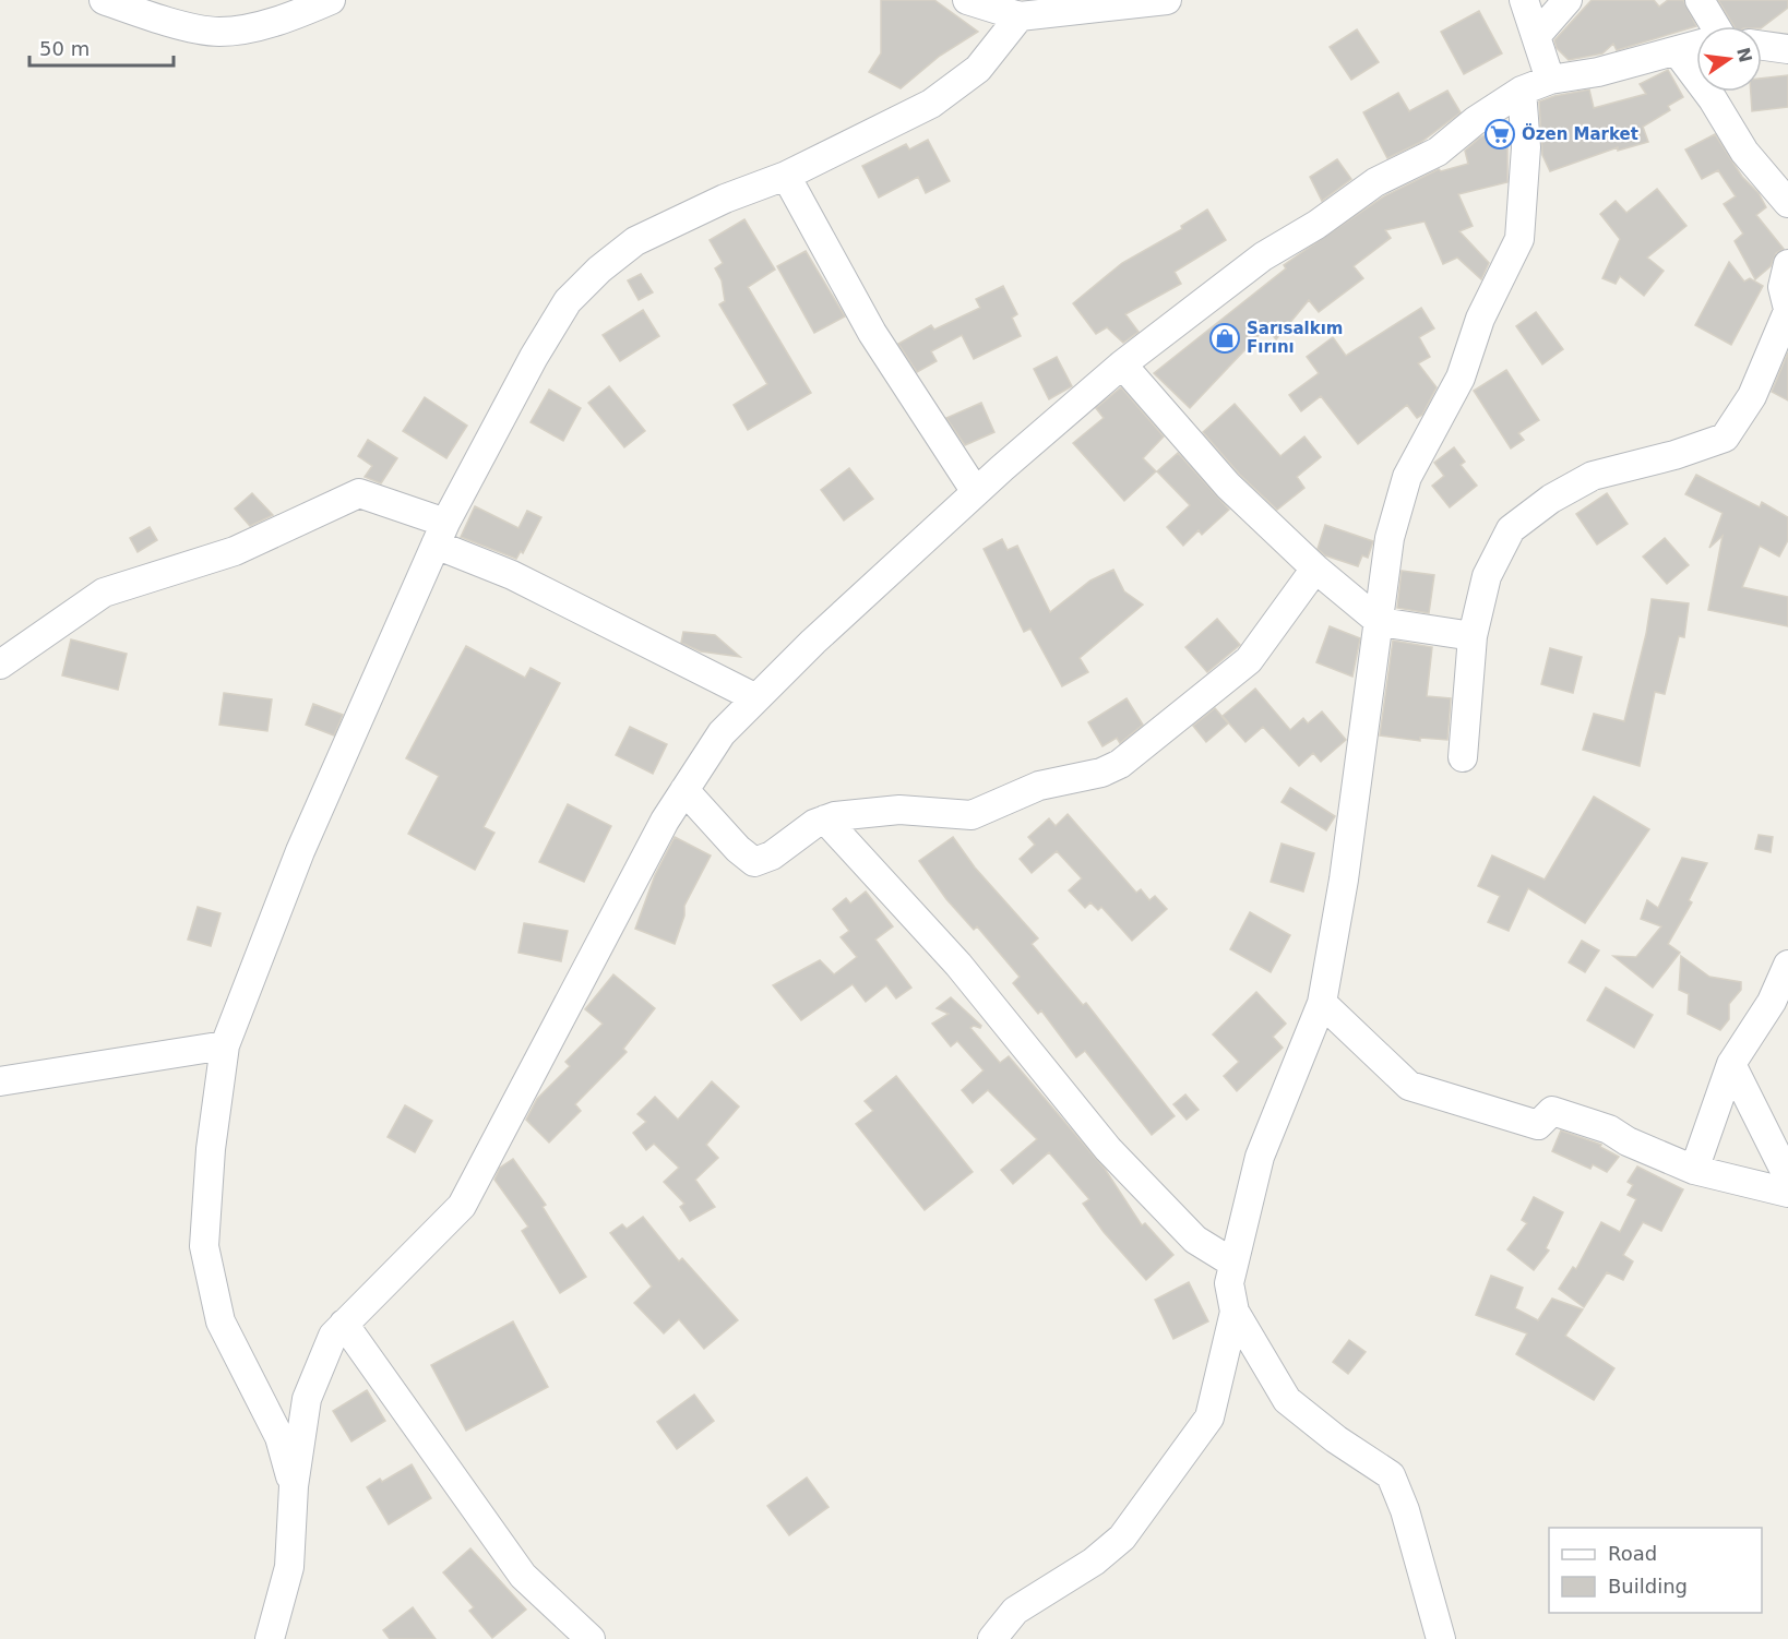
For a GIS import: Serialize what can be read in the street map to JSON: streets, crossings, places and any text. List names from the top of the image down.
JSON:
{
  "places": {
    "supermarket": ["Özen Market"],
    "shop": ["Sarısalkım Fırını"]
  },
  "legend": ["Road", "Building"],
  "scale_bar": "50 m",
  "north": "right"
}
